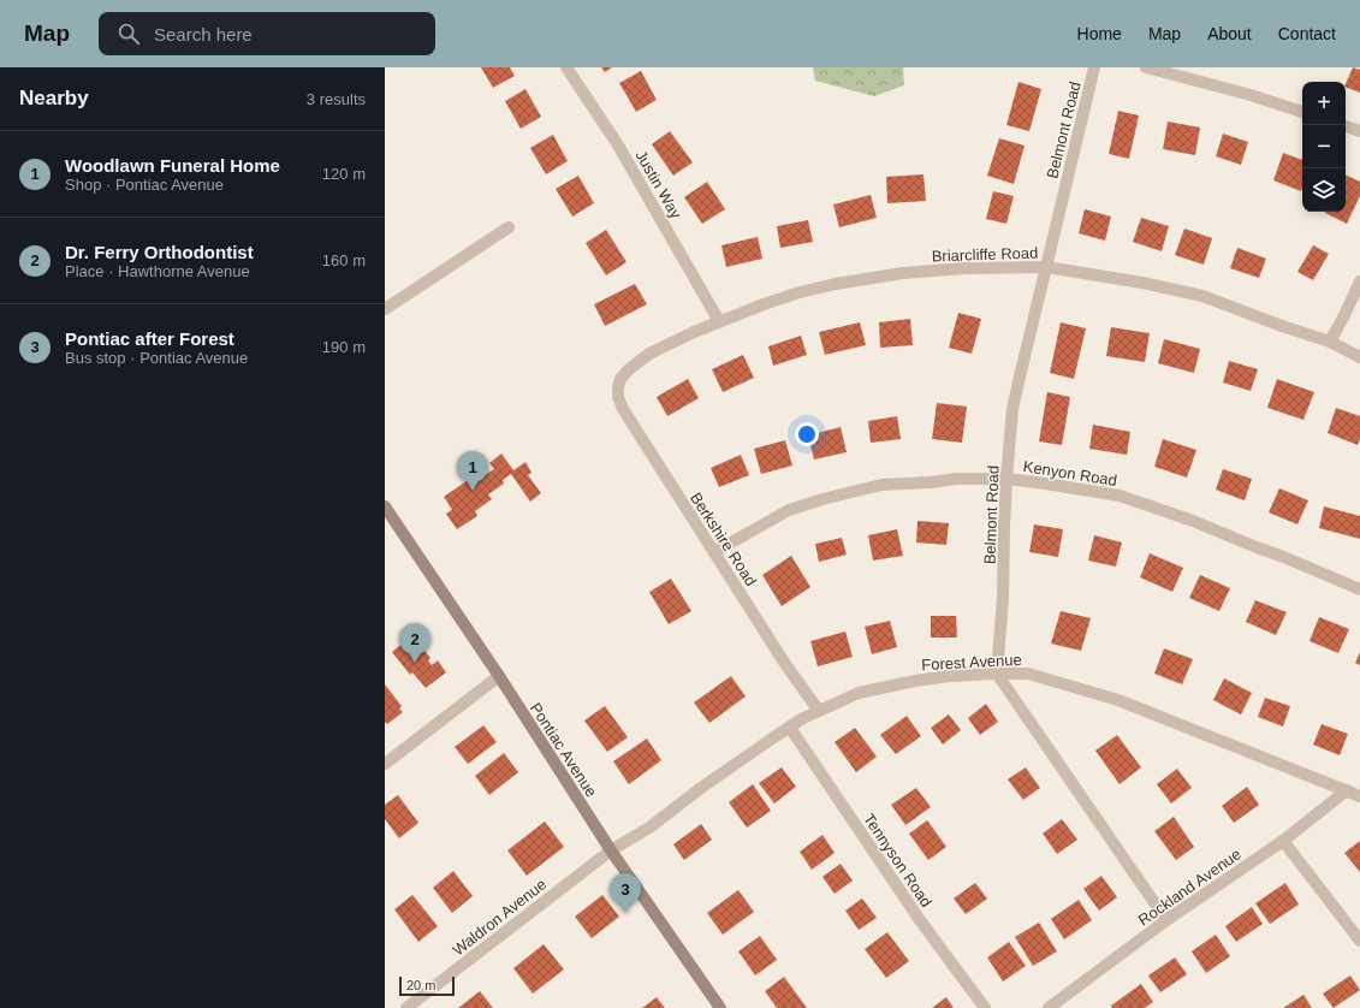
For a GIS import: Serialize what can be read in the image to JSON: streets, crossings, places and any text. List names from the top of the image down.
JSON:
{
  "streets": {
    "main road": ["Pontiac Avenue"],
    "street": [
      "Belmont Road",
      "Justin Way",
      "Briarcliffe Road",
      "Kenyon Road",
      "Berkshire Road",
      "Forest Avenue",
      "Tennyson Road",
      "Rockland Avenue",
      "Waldron Avenue"
    ]
  },
  "crossings": [
    ["Belmont Road", "Briarcliffe Road"],
    ["Belmont Road", "Kenyon Road"],
    ["Belmont Road", "Forest Avenue"],
    ["Justin Way", "Briarcliffe Road"],
    ["Briarcliffe Road", "Berkshire Road"],
    ["Kenyon Road", "Berkshire Road"],
    ["Berkshire Road", "Forest Avenue"],
    ["Forest Avenue", "Pontiac Avenue"],
    ["Forest Avenue", "Tennyson Road"],
    ["Forest Avenue", "Rockland Avenue"],
    ["Forest Avenue", "Waldron Avenue"],
    ["Pontiac Avenue", "Waldron Avenue"]
  ],
  "scale_bar": "20 m",
  "page": {
    "header": "Map",
    "search": "Search here",
    "nav": [
      "Home",
      "Map",
      "About",
      "Contact"
    ],
    "heading": ["Nearby", "3 results"],
    "map_buttons": ["+", "−"],
    "list": [
      {
        "mark": "1",
        "name": "Woodlawn Funeral Home",
        "note": "Shop · Pontiac Avenue",
        "value": "120 m"
      },
      {
        "mark": "2",
        "name": "Dr. Ferry Orthodontist",
        "note": "Place · Hawthorne Avenue",
        "value": "160 m"
      },
      {
        "mark": "3",
        "name": "Pontiac after Forest",
        "note": "Bus stop · Pontiac Avenue",
        "value": "190 m"
      }
    ],
    "pins": ["1", "2", "3"],
    "scale": "20 m"
  }
}
